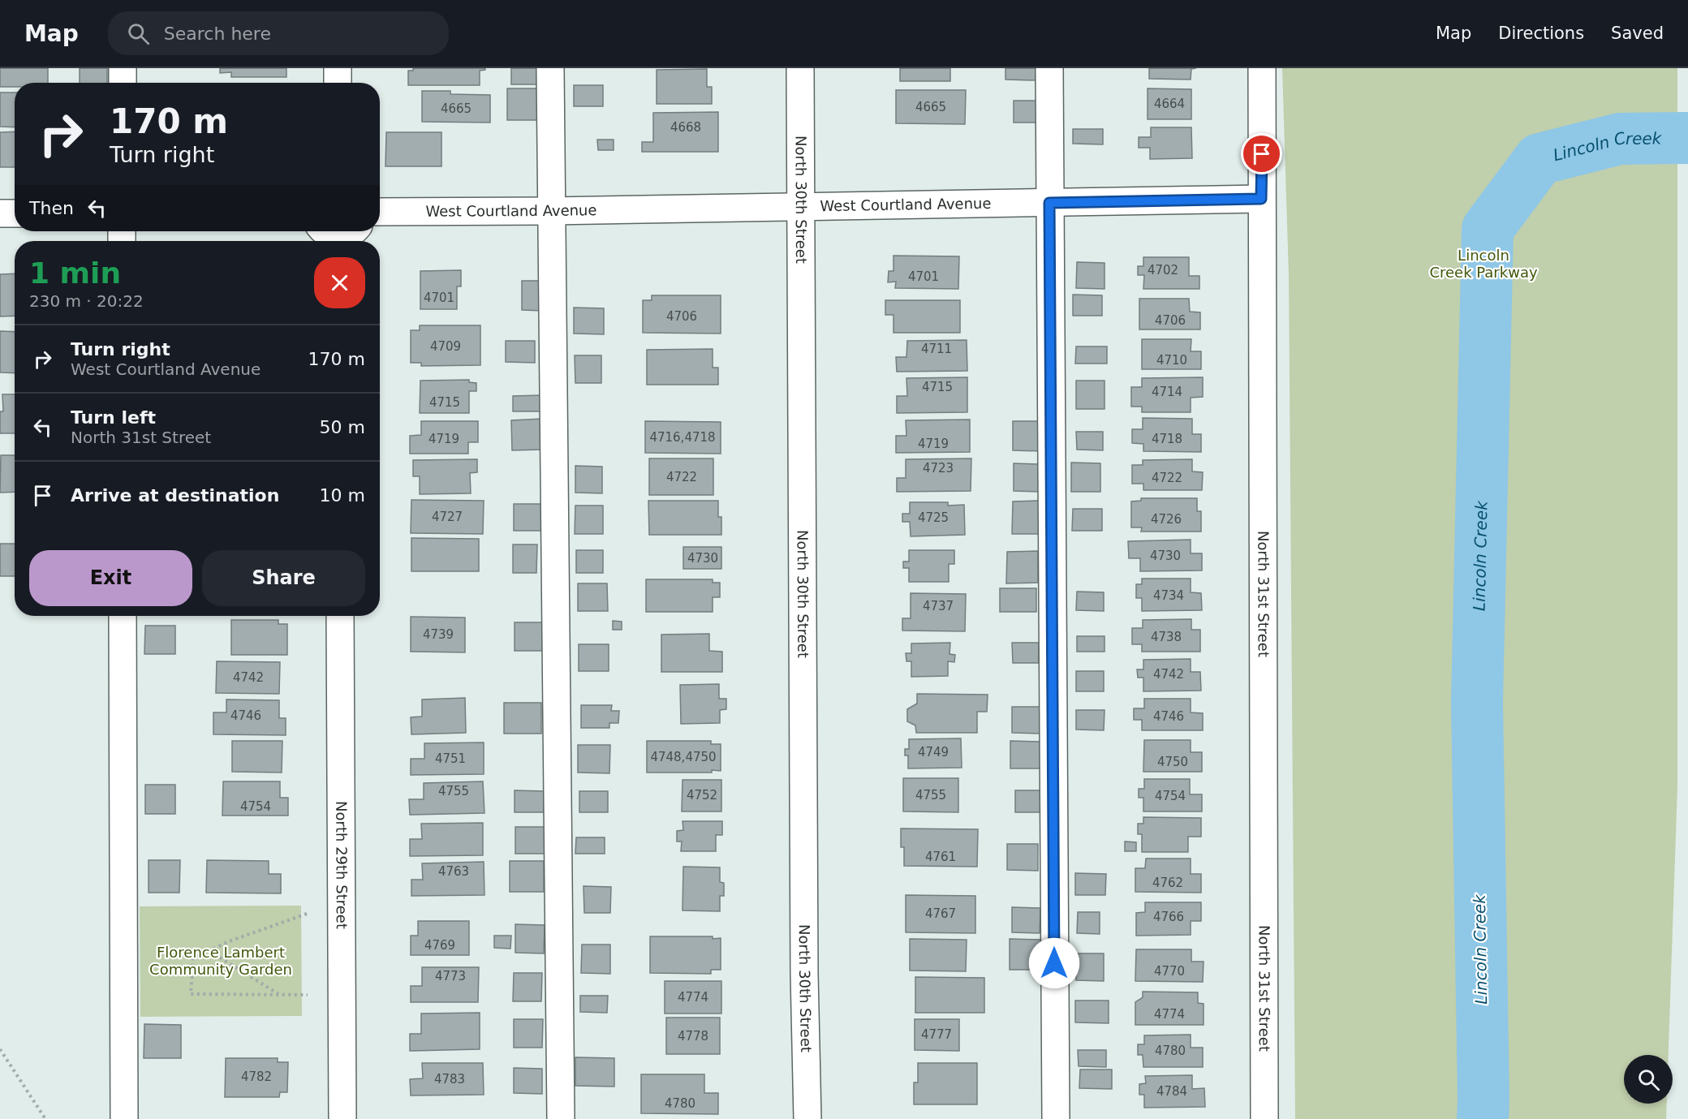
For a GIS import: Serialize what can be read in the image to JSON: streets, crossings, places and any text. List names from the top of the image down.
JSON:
{
  "streets": {
    "street": [
      "North 30th Street",
      "West Courtland Avenue",
      "North 31st Street",
      "North 29th Street"
    ]
  },
  "crossings": [
    ["North 30th Street", "West Courtland Avenue"],
    ["West Courtland Avenue", "North 31st Street"]
  ],
  "water": ["Lincoln Creek"],
  "parks": ["Lincoln Creek Parkway", "Florence Lambert Community Garden"],
  "house_numbers": [
    "4664",
    "4665",
    "4665",
    "4668",
    "4702",
    "4701",
    "4701",
    "4706",
    "4706",
    "4709",
    "4711",
    "4710",
    "4715",
    "4714",
    "4715",
    "4716,4718",
    "4719",
    "4718",
    "4719",
    "4723",
    "4722",
    "4722",
    "4727",
    "4725",
    "4726",
    "4730",
    "4730",
    "4734",
    "4737",
    "4739",
    "4738",
    "4742",
    "4742",
    "4746",
    "4746",
    "4749",
    "4748,4750",
    "4751",
    "4750",
    "4755",
    "4752",
    "4755",
    "4754",
    "4754",
    "4761",
    "4763",
    "4762",
    "4767",
    "4766",
    "4769",
    "4770",
    "4773",
    "4774",
    "4774",
    "4777",
    "4778",
    "4780",
    "4782",
    "4783",
    "4784",
    "4780"
  ],
  "page": {
    "header": "Map",
    "search": "Search here",
    "nav": ["Map", "Directions", "Saved"],
    "turn": ["170 m", "Turn right"],
    "then": "Then",
    "heading": ["1 min", "230 m · 20:22"],
    "list": [
      {
        "name": "Turn right",
        "note": "West Courtland Avenue",
        "value": "170 m"
      },
      {
        "name": "Turn left",
        "note": "North 31st Street",
        "value": "50 m"
      },
      {
        "name": "Arrive at destination",
        "value": "10 m"
      }
    ],
    "buttons": ["Exit", "Share"]
  }
}
